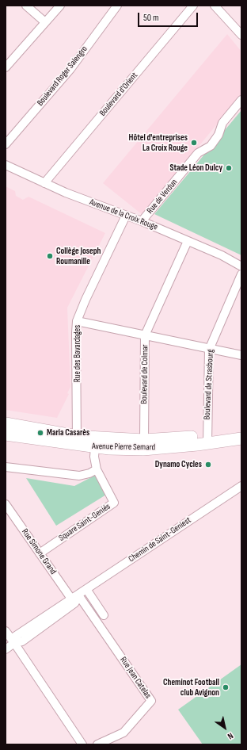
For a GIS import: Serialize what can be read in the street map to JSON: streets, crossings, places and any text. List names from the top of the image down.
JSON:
{
  "streets": {
    "main road": ["Avenue Pierre Semard"],
    "street": [
      "Boulevard Roger Salengro",
      "Boulevard d'Orient",
      "Rue de Verdun",
      "Avenue de la Croix Rouge",
      "Rue des Bavardages",
      "Boulevard de Colmar",
      "Boulevard de Strasbourg",
      "Square Saint-Geniés",
      "Chemin de Saint-Geniest",
      "Rue Simone Grand",
      "Rue Jean Catelas"
    ]
  },
  "crossings": [
    ["Boulevard d'Orient", "Avenue de la Croix Rouge"],
    ["Rue de Verdun", "Avenue de la Croix Rouge"],
    ["Avenue de la Croix Rouge", "Rue des Bavardages"],
    ["Avenue de la Croix Rouge", "Boulevard de Colmar"],
    ["Rue des Bavardages", "Avenue Pierre Semard"],
    ["Boulevard de Colmar", "Avenue Pierre Semard"],
    ["Boulevard de Strasbourg", "Avenue Pierre Semard"],
    ["Avenue Pierre Semard", "Square Saint-Geniés"],
    ["Square Saint-Geniés", "Rue Simone Grand"],
    ["Chemin de Saint-Geniest", "Rue Simone Grand"],
    ["Chemin de Saint-Geniest", "Rue Jean Catelas"],
    ["Rue Simone Grand", "Rue Jean Catelas"]
  ],
  "places": [
    "Hôtel d'entreprises La Croix Rouge",
    "Stade Léon Dulcy",
    "Collège Joseph Roumanille",
    "Maria Casarès",
    "Dynamo Cycles",
    "Cheminot Football club Avignon"
  ],
  "scale_bar": "50 m",
  "north": "bottom right"
}
